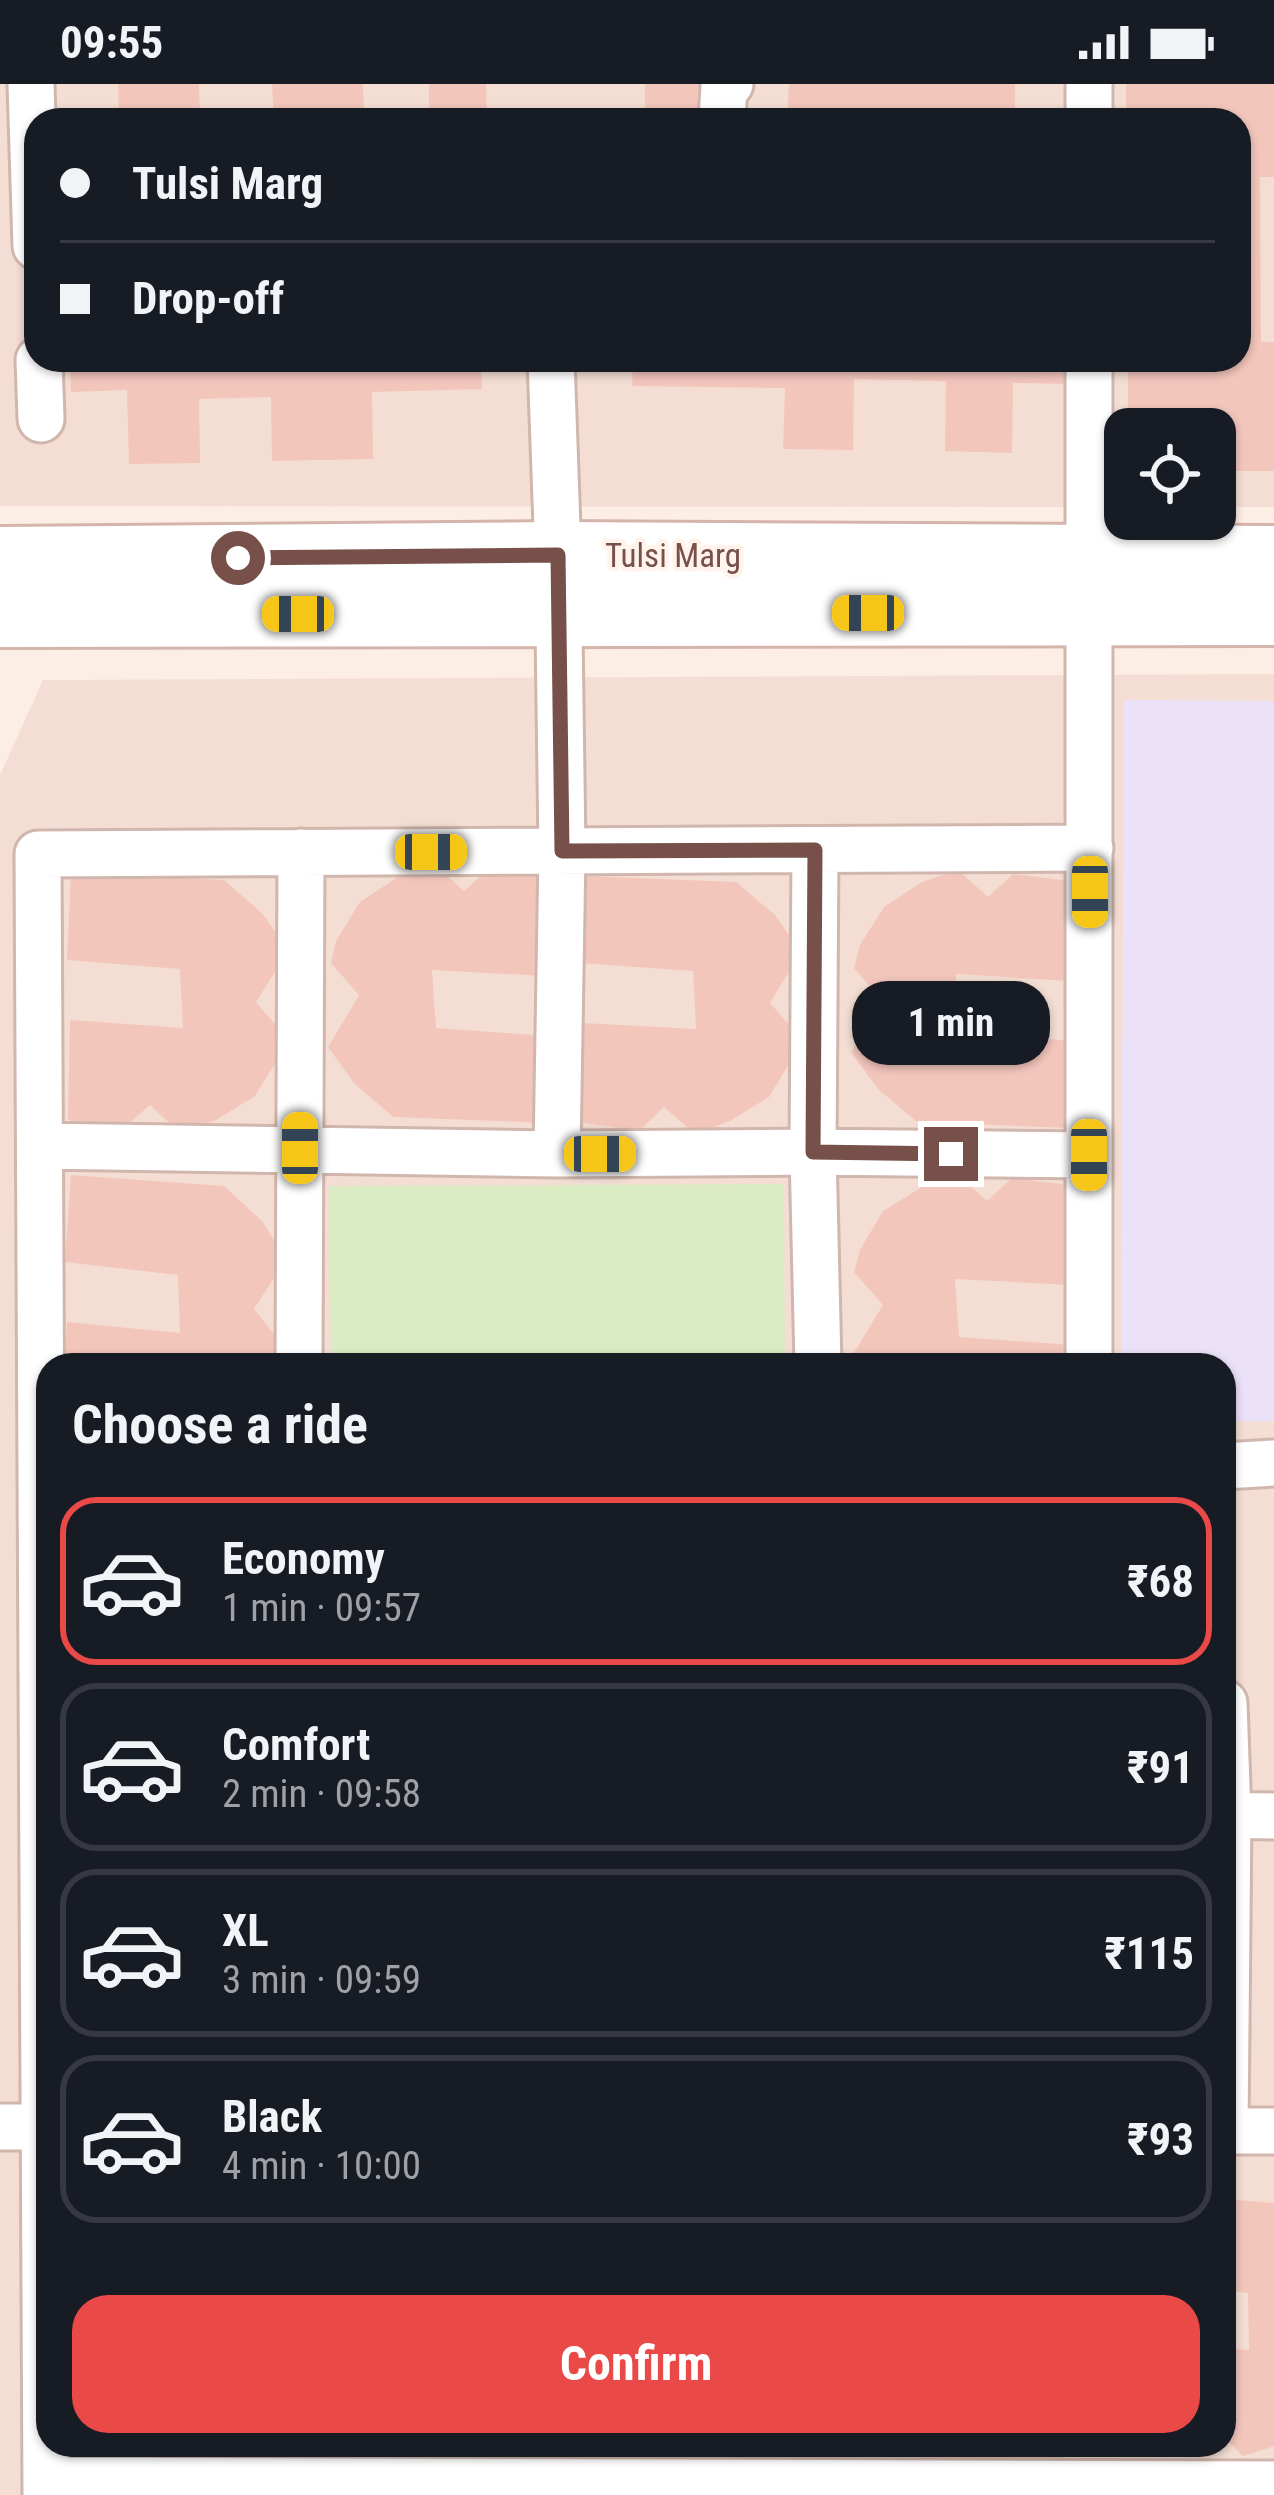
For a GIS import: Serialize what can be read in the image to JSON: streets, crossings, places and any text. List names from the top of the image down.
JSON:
{
  "streets": {
    "street": ["Tulsi Marg"]
  },
  "page": {
    "status": "09:55",
    "banner": ["Tulsi Marg", "Drop-off"],
    "bubble": "1 min",
    "heading": "Choose a ride",
    "list": [
      {
        "name": "Economy",
        "note": "1 min · 09:57",
        "value": "₹68"
      },
      {
        "name": "Comfort",
        "note": "2 min · 09:58",
        "value": "₹91"
      },
      {
        "name": "XL",
        "note": "3 min · 09:59",
        "value": "₹115"
      },
      {
        "name": "Black",
        "note": "4 min · 10:00",
        "value": "₹93"
      }
    ],
    "buttons": "Confirm"
  }
}
